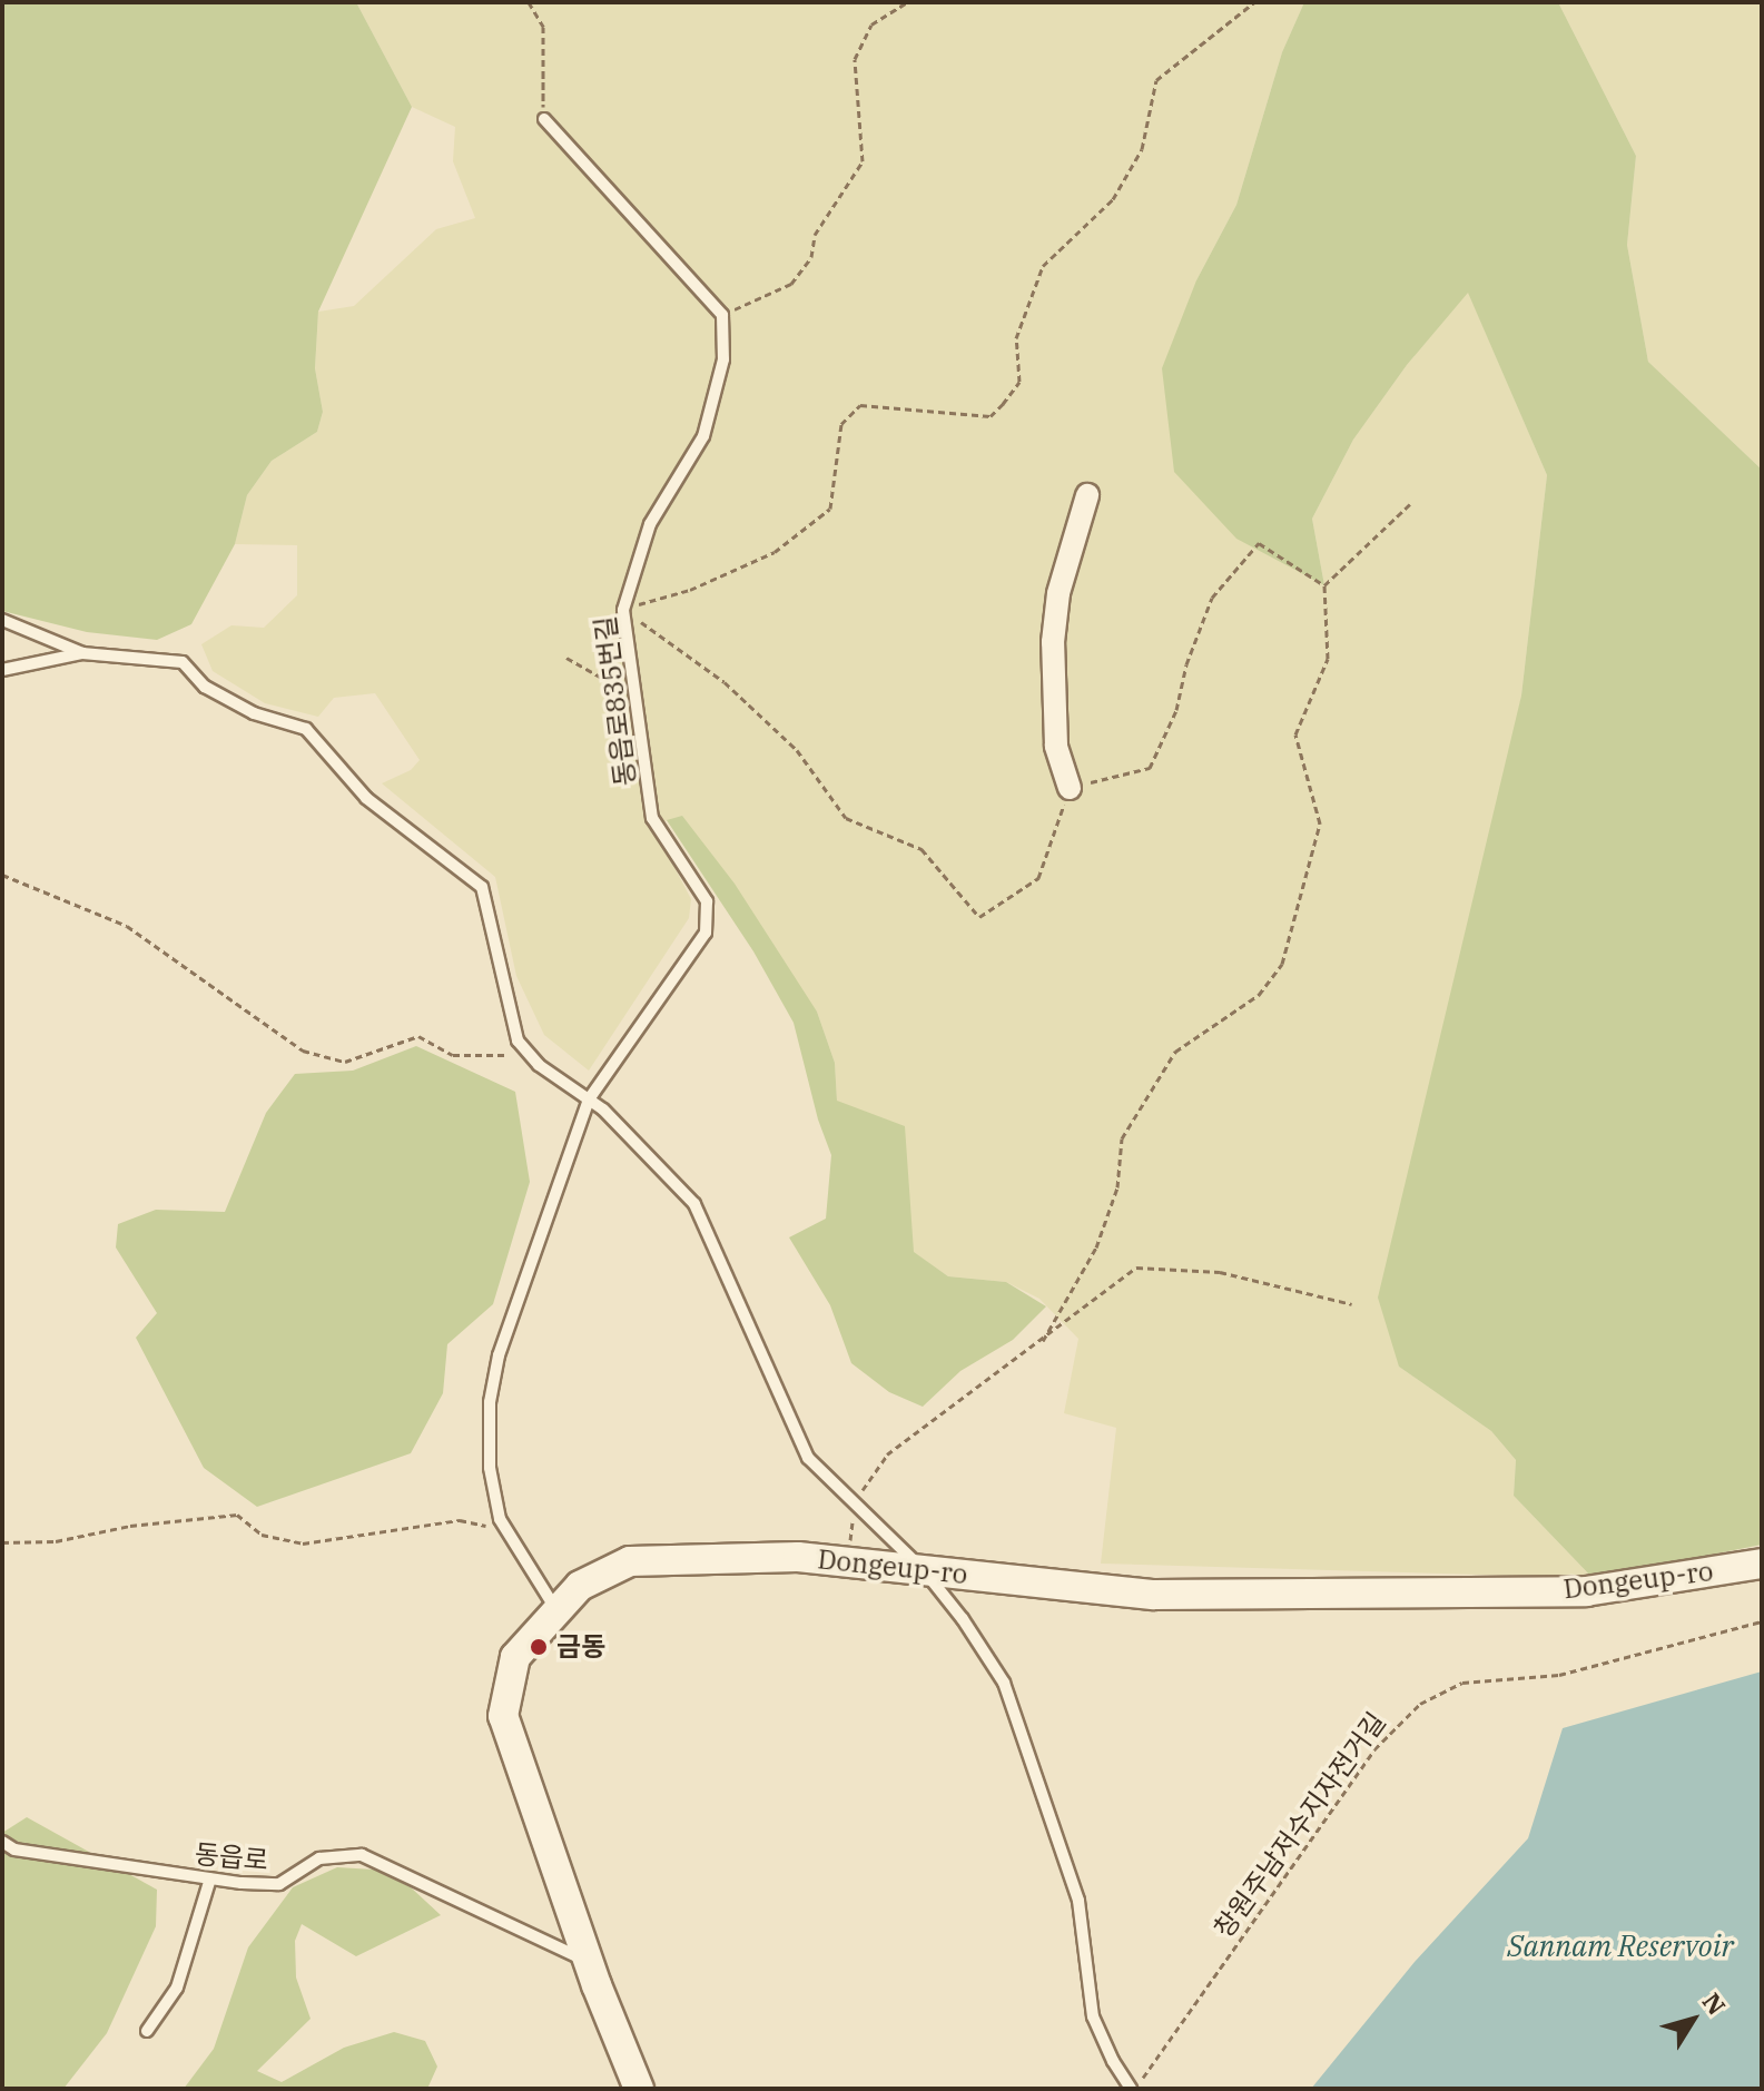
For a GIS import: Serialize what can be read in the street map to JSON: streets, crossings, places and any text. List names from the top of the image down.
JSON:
{
  "streets": {
    "street": ["Dongeup-ro"],
    "lane": ["동읍로835번길", "동읍로"],
    "path": ["창원주남저수지자전거길"]
  },
  "crossings": [
    ["동읍로835번길", "Dongeup-ro"],
    ["Dongeup-ro", "동읍로"]
  ],
  "water": ["Sannam Reservoir"],
  "places": ["금동"],
  "north": "top right"
}
